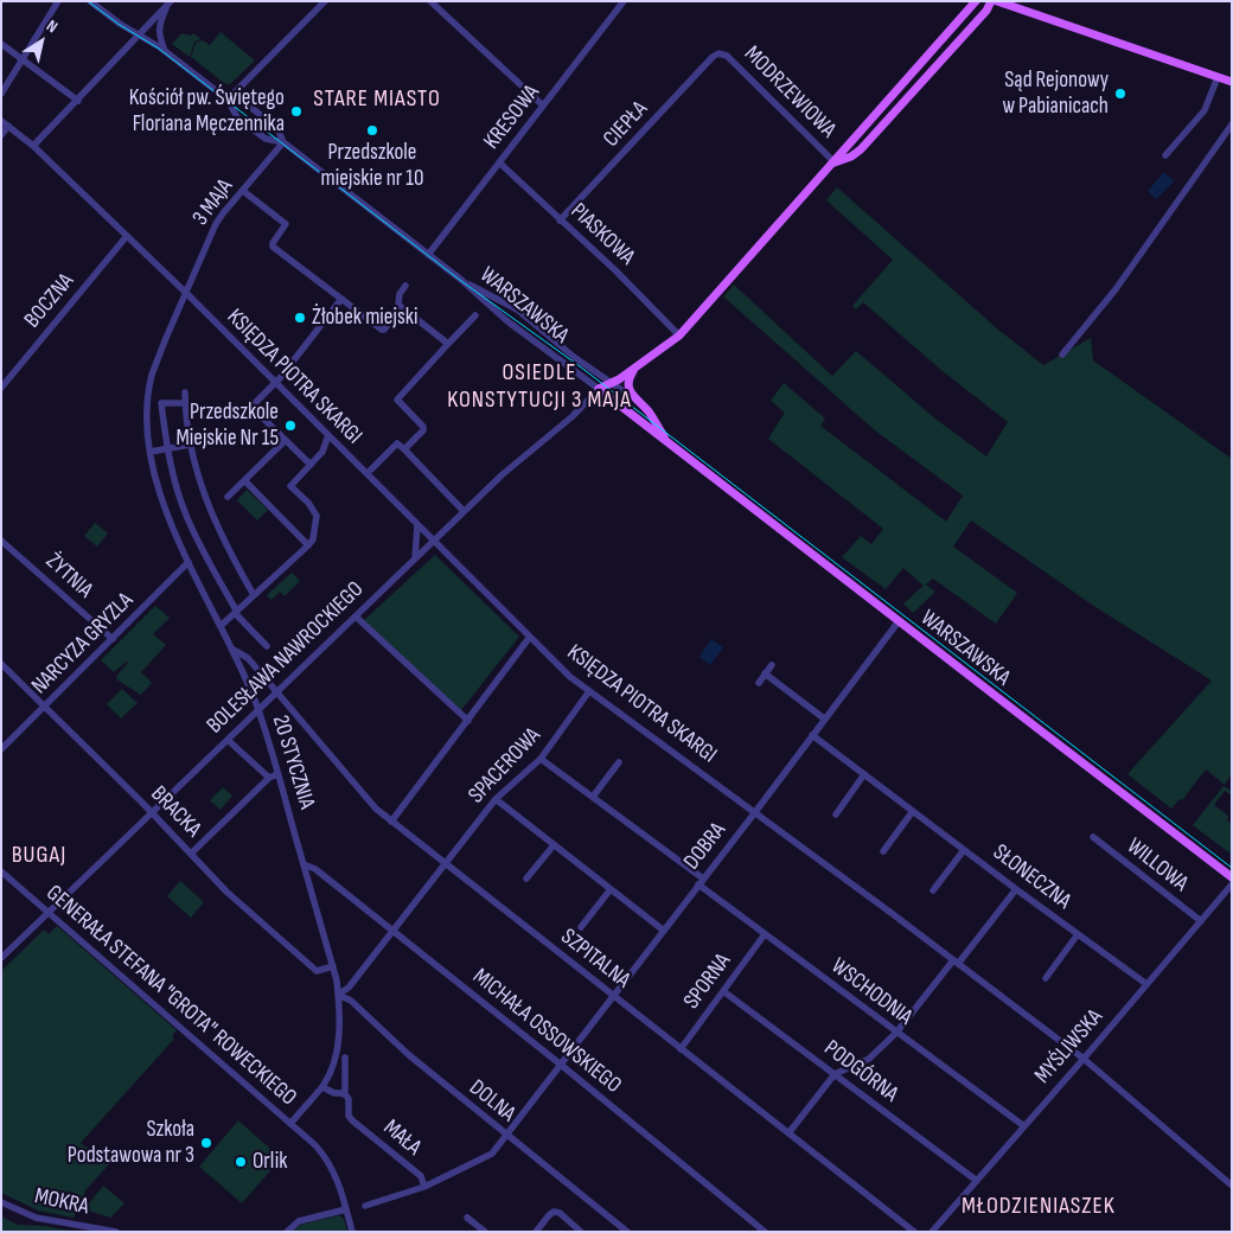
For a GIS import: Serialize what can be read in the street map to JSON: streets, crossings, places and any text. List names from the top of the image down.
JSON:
{
  "streets": {
    "main road": ["WARSZAWSKA"],
    "street": [
      "MODRZEWIOWA",
      "KRESOWA",
      "CIEPŁA",
      "3 MAJA",
      "PIASKOWA",
      "BOCZNA",
      "KSIĘDZA PIOTRA SKARGI",
      "ŻYTNIA",
      "NARCYZA GRYZLA",
      "BOLESŁAWA NAWROCKIEGO",
      "20 STYCZNIA",
      "SPACEROWA",
      "BRACKA",
      "DOBRA",
      "WILLOWA",
      "SŁONECZNA",
      "SZPITALNA",
      "SPORNA",
      "WSCHODNIA",
      "GENERAŁA STEFANA \"GROTA\" ROWECKIEGO",
      "MICHAŁA OSSOWSKIEGO",
      "MYŚLIWSKA",
      "PODGÓRNA",
      "DOLNA",
      "MAŁA",
      "MOKRA"
    ]
  },
  "crossings": [
    ["MODRZEWIOWA", "CIEPŁA"],
    ["KRESOWA", "PIASKOWA"],
    ["KRESOWA", "WARSZAWSKA"],
    ["CIEPŁA", "PIASKOWA"],
    ["3 MAJA", "WARSZAWSKA"],
    ["3 MAJA", "KSIĘDZA PIOTRA SKARGI"],
    ["3 MAJA", "20 STYCZNIA"],
    ["BOCZNA", "KSIĘDZA PIOTRA SKARGI"],
    ["WARSZAWSKA", "BOLESŁAWA NAWROCKIEGO"],
    ["WARSZAWSKA", "DOBRA"],
    ["KSIĘDZA PIOTRA SKARGI", "BOLESŁAWA NAWROCKIEGO"],
    ["KSIĘDZA PIOTRA SKARGI", "20 STYCZNIA"],
    ["KSIĘDZA PIOTRA SKARGI", "SPACEROWA"],
    ["KSIĘDZA PIOTRA SKARGI", "DOBRA"],
    ["KSIĘDZA PIOTRA SKARGI", "MYŚLIWSKA"],
    ["ŻYTNIA", "NARCYZA GRYZLA"],
    ["NARCYZA GRYZLA", "20 STYCZNIA"],
    ["NARCYZA GRYZLA", "BRACKA"],
    ["BOLESŁAWA NAWROCKIEGO", "20 STYCZNIA"],
    ["BOLESŁAWA NAWROCKIEGO", "BRACKA"],
    ["BOLESŁAWA NAWROCKIEGO", "SZPITALNA"],
    ["BOLESŁAWA NAWROCKIEGO", "GENERAŁA STEFANA \"GROTA\" ROWECKIEGO"],
    ["20 STYCZNIA", "SPACEROWA"],
    ["20 STYCZNIA", "BRACKA"],
    ["20 STYCZNIA", "SZPITALNA"],
    ["20 STYCZNIA", "GENERAŁA STEFANA \"GROTA\" ROWECKIEGO"],
    ["20 STYCZNIA", "MICHAŁA OSSOWSKIEGO"],
    ["20 STYCZNIA", "DOLNA"],
    ["SPACEROWA", "SZPITALNA"],
    ["SPACEROWA", "WSCHODNIA"],
    ["SPACEROWA", "MICHAŁA OSSOWSKIEGO"],
    ["SPACEROWA", "DOLNA"],
    ["DOBRA", "SŁONECZNA"],
    ["DOBRA", "SZPITALNA"],
    ["DOBRA", "WSCHODNIA"],
    ["DOBRA", "MICHAŁA OSSOWSKIEGO"],
    ["DOBRA", "MAŁA"],
    ["WILLOWA", "MYŚLIWSKA"],
    ["SŁONECZNA", "MYŚLIWSKA"],
    ["SZPITALNA", "SPORNA"],
    ["SPORNA", "WSCHODNIA"],
    ["SPORNA", "PODGÓRNA"],
    ["WSCHODNIA", "MYŚLIWSKA"],
    ["MICHAŁA OSSOWSKIEGO", "MAŁA"],
    ["MYŚLIWSKA", "PODGÓRNA"],
    ["DOLNA", "MAŁA"]
  ],
  "districts": [
    "STARE MIASTO",
    "OSIEDLE KONSTYTUCJI 3 MAJA",
    "BUGAJ",
    "MŁODZIENIASZEK"
  ],
  "places": [
    "Sąd Rejonowy w Pabianicach",
    "Kościół pw. Świętego Floriana Męczennika",
    "Przedszkole miejskie nr 10",
    "Żłobek miejski",
    "Przedszkole Miejskie Nr 15",
    "Szkoła Podstawowa nr 3",
    "Orlik"
  ],
  "north": "top right"
}
